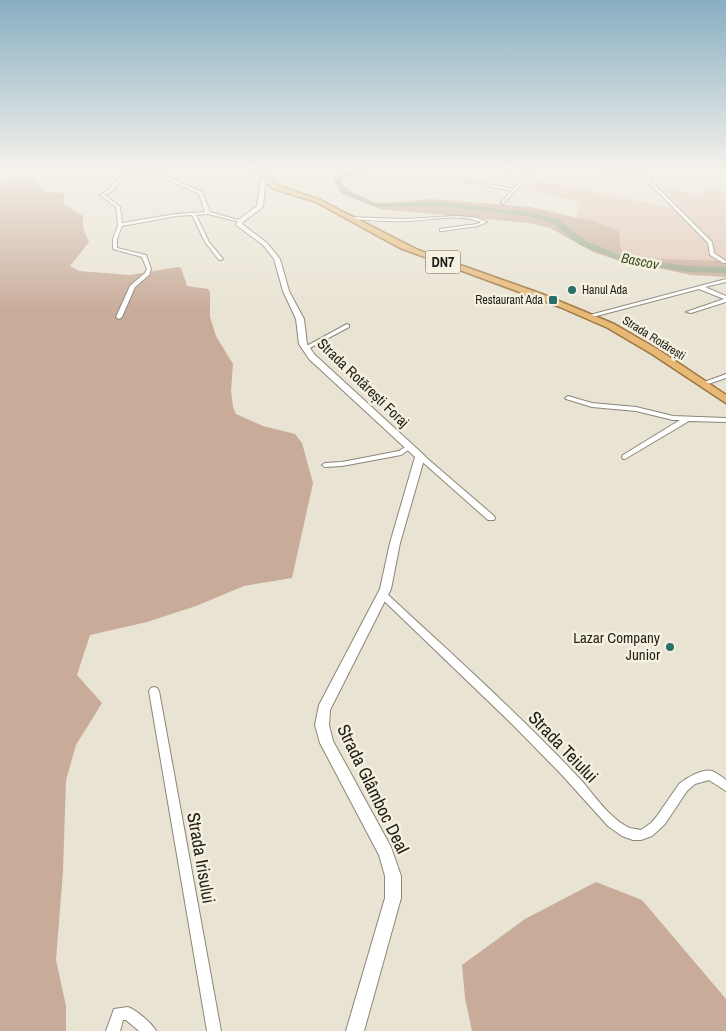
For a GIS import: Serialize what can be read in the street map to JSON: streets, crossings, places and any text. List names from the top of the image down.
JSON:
{
  "streets": {
    "highway": ["DN7", "Strada Rotărești"],
    "street": [
      "Strada Rotărești Foraj",
      "Strada Teiului",
      "Strada Glâmboc Deal",
      "Strada Irisului"
    ]
  },
  "crossings": [
    ["Strada Rotărești Foraj", "Strada Glâmboc Deal"],
    ["Strada Teiului", "Strada Glâmboc Deal"]
  ],
  "water": ["Bascov"],
  "places": {
    "other": ["Hanul Ada", "Lazar Company Junior"],
    "transit": ["Restaurant Ada"]
  }
}
